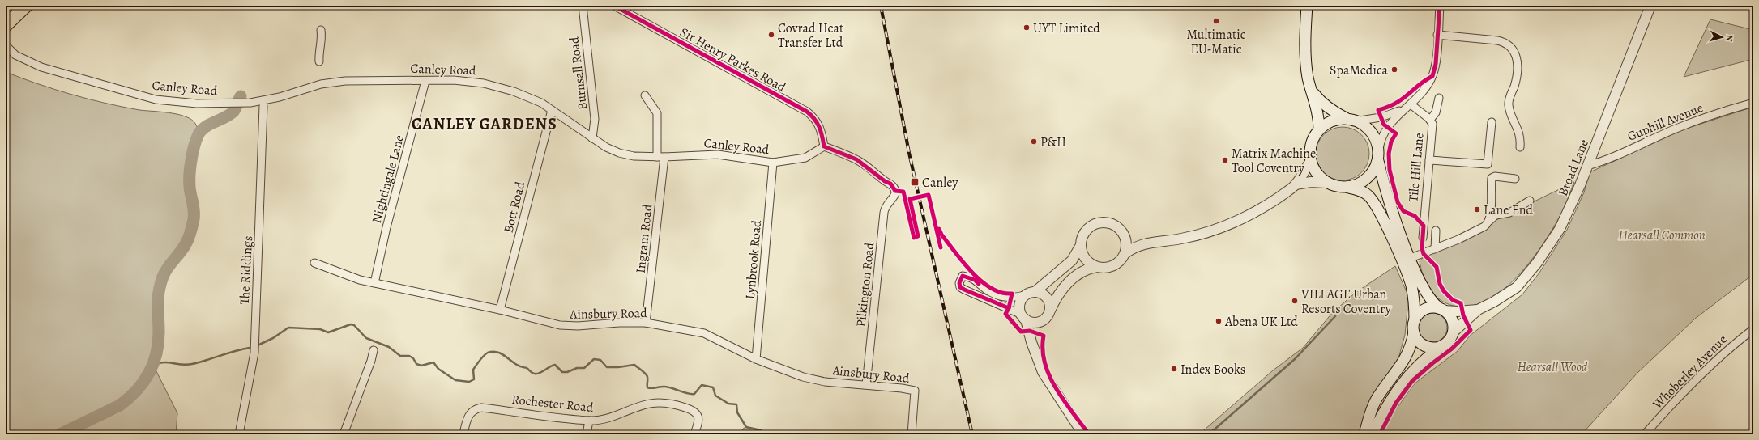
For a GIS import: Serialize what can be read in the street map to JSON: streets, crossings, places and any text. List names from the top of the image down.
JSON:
{
  "streets": {
    "main road": ["Tile Hill Lane"],
    "street": [
      "Sir Henry Parkes Road",
      "Canley Road",
      "Burnsall Road",
      "Guphill Avenue",
      "Broad Lane",
      "Nightingale Lane",
      "Bott Road",
      "Ingram Road",
      "Lynbrook Road",
      "The Riddings",
      "Pilkington Road",
      "Ainsbury Road",
      "Whoberley Avenue",
      "Rochester Road"
    ]
  },
  "crossings": [
    ["Sir Henry Parkes Road", "Canley Road"],
    ["Sir Henry Parkes Road", "Pilkington Road"],
    ["Canley Road", "Burnsall Road"],
    ["Canley Road", "Nightingale Lane"],
    ["Canley Road", "Bott Road"],
    ["Canley Road", "Ingram Road"],
    ["Canley Road", "Lynbrook Road"],
    ["Canley Road", "Pilkington Road"],
    ["Guphill Avenue", "Broad Lane"],
    ["Tile Hill Lane", "Broad Lane"],
    ["Nightingale Lane", "Ainsbury Road"],
    ["Bott Road", "Ainsbury Road"],
    ["Ingram Road", "Ainsbury Road"],
    ["Lynbrook Road", "Ainsbury Road"],
    ["Pilkington Road", "Ainsbury Road"]
  ],
  "districts": ["CANLEY GARDENS"],
  "parks": ["Hearsall Common", "Hearsall Wood"],
  "places": {
    "other": [
      "Multimatic EU-Matic",
      "UYT Limited",
      "Covrad Heat Transfer Ltd",
      "SpaMedica",
      "P&H",
      "Matrix Machine Tool Coventry",
      "Lane End",
      "VILLAGE Urban Resorts Coventry",
      "Abena UK Ltd",
      "Index Books"
    ],
    "transit": ["Canley"]
  },
  "north": "right"
}
